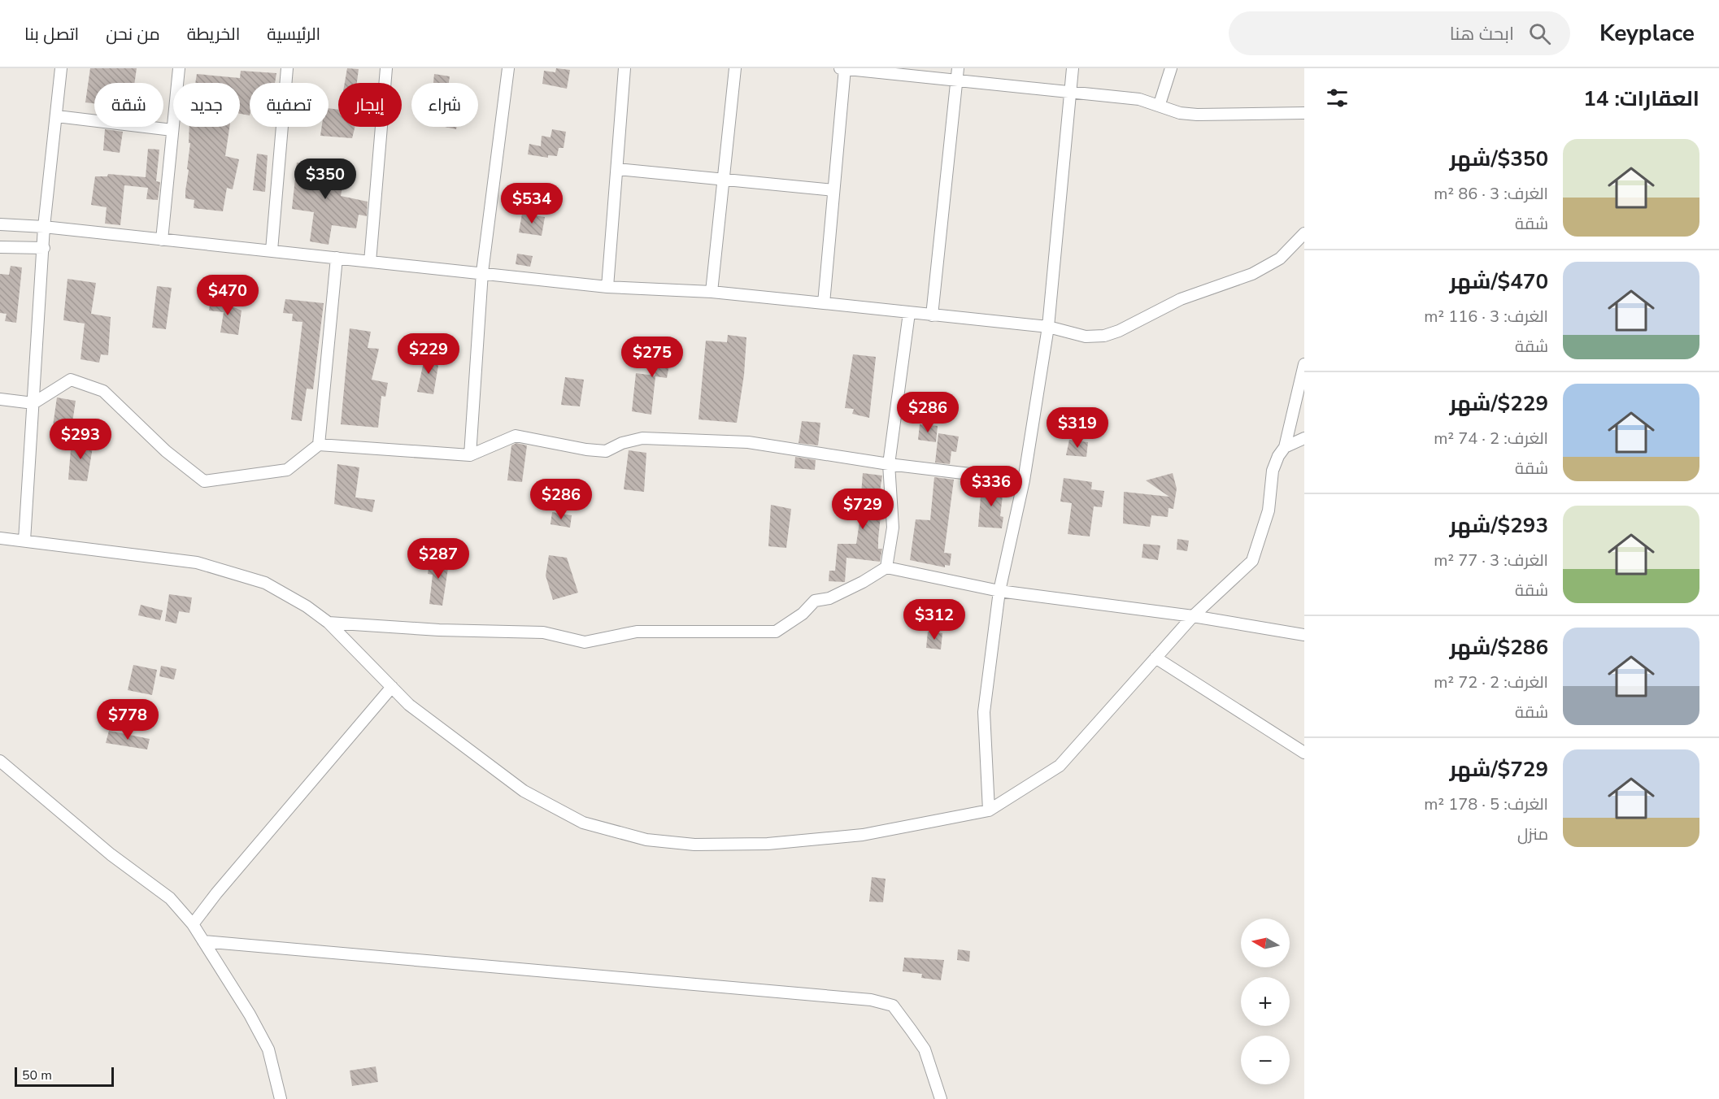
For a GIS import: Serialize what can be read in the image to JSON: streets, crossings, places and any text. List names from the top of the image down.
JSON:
{
  "scale_bar": "50 m",
  "north": "left",
  "page": {
    "header": "Keyplace",
    "search": "ابحث هنا",
    "nav": [
      "الرئيسية",
      "الخريطة",
      "من نحن",
      "اتصل بنا"
    ],
    "heading": "العقارات: 14",
    "chip": [
      "شراء",
      "إيجار",
      "تصفية",
      "جديد",
      "شقة"
    ],
    "list": [
      {
        "name": "$350/شهر",
        "note": "الغرف: 3 · 86 m² · شقة"
      },
      {
        "name": "$470/شهر",
        "note": "الغرف: 3 · 116 m² · شقة"
      },
      {
        "name": "$229/شهر",
        "note": "الغرف: 2 · 74 m² · شقة"
      },
      {
        "name": "$293/شهر",
        "note": "الغرف: 3 · 77 m² · شقة"
      },
      {
        "name": "$286/شهر",
        "note": "الغرف: 2 · 72 m² · شقة"
      },
      {
        "name": "$729/شهر",
        "note": "الغرف: 5 · 178 m² · منزل"
      }
    ],
    "price": [
      "$350",
      "$534",
      "$470",
      "$229",
      "$275",
      "$286",
      "$319",
      "$293",
      "$336",
      "$286",
      "$729",
      "$287",
      "$312",
      "$778"
    ],
    "map_buttons": ["+", "−"],
    "scale": "50 m"
  }
}
